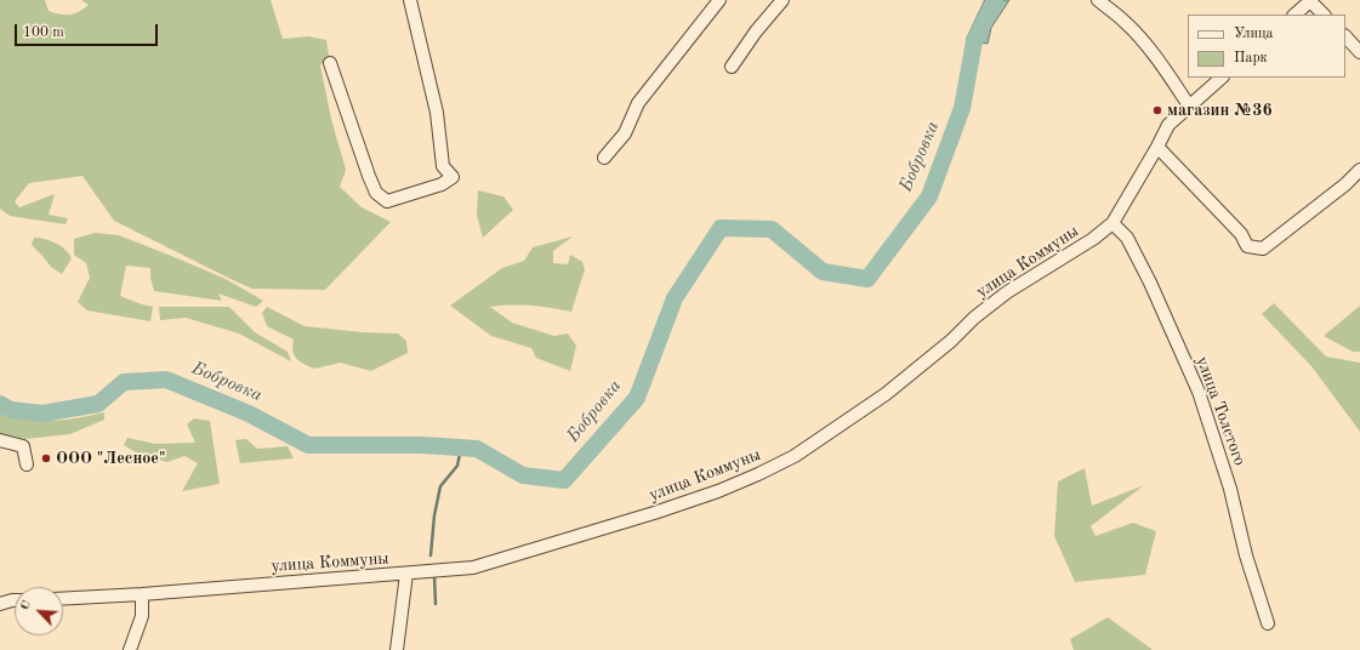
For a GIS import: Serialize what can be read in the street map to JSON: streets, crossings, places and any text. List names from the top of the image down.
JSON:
{
  "streets": {
    "street": ["улица Коммуны", "улица Толстого"]
  },
  "crossings": [
    ["улица Коммуны", "улица Толстого"]
  ],
  "water": ["Бобровка"],
  "places": ["магазин №36", "ООО \"Лесное\""],
  "legend": ["Улица", "Парк"],
  "scale_bar": "100 m",
  "north": "top left"
}
